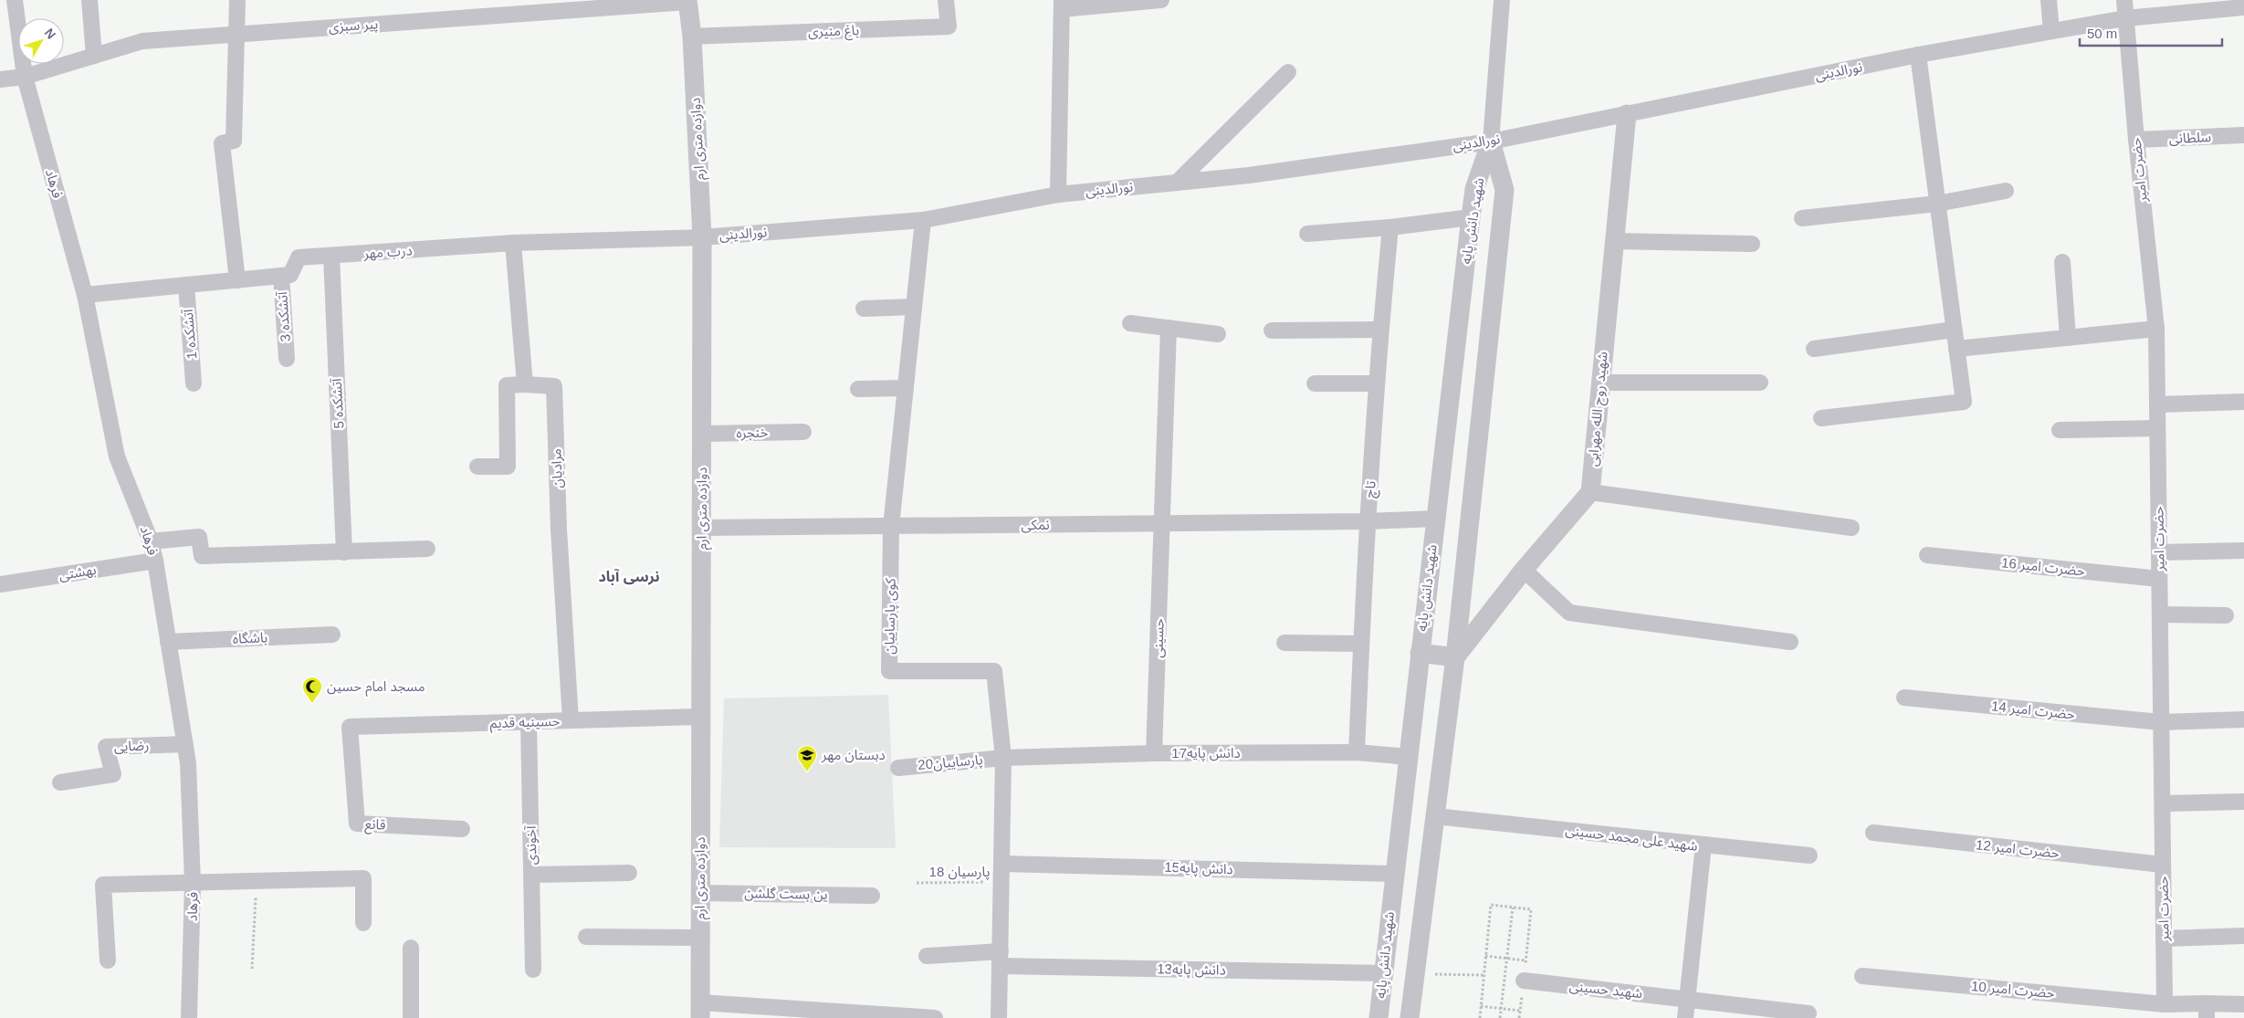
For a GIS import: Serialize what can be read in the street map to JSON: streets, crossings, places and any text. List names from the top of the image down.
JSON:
{
  "streets": {
    "street": [
      "پیر سبزی",
      "باغ منیری",
      "نورالدینی",
      "سلطانی",
      "دوازده متری ارم",
      "حضرت امیر",
      "فرهاد",
      "شهید دانش پایه",
      "درب مهر",
      "آتشکده 3",
      "آتشکده 1",
      "آتشکده 5",
      "شهید روح الله مهرابی",
      "خنجره",
      "مرادیان",
      "تاچ",
      "نمکی",
      "حضرت امیر 16",
      "بهشتی",
      "کوی پارساییان",
      "باشگاه",
      "حسینی",
      "حضرت امیر 14",
      "حسینیه قدیم",
      "رضایی",
      "دانش پایه17",
      "پارساییان20",
      "قانع",
      "شهید علی محمد حسینی",
      "آخوندی",
      "حضرت امیر 12",
      "دانش پایه15",
      "ین بست گلشن",
      "دانش پایه13",
      "شهید حسینی",
      "حضرت امیر 10"
    ],
    "path": ["پارسیان 18"]
  },
  "crossings": [
    ["پیر سبزی", "دوازده متری ارم"],
    ["پیر سبزی", "فرهاد"],
    ["باغ منیری", "دوازده متری ارم"],
    ["نورالدینی", "دوازده متری ارم"],
    ["نورالدینی", "حضرت امیر"],
    ["نورالدینی", "شهید دانش پایه"],
    ["نورالدینی", "درب مهر"],
    ["نورالدینی", "شهید روح الله مهرابی"],
    ["نورالدینی", "کوی پارساییان"],
    ["سلطانی", "حضرت امیر"],
    ["دوازده متری ارم", "درب مهر"],
    ["دوازده متری ارم", "خنجره"],
    ["دوازده متری ارم", "نمکی"],
    ["دوازده متری ارم", "حسینیه قدیم"],
    ["دوازده متری ارم", "ین بست گلشن"],
    ["حضرت امیر", "حضرت امیر 16"],
    ["حضرت امیر", "حضرت امیر 14"],
    ["حضرت امیر", "حضرت امیر 12"],
    ["حضرت امیر", "حضرت امیر 10"],
    ["فرهاد", "بهشتی"],
    ["فرهاد", "باشگاه"],
    ["فرهاد", "رضایی"],
    ["شهید دانش پایه", "نمکی"],
    ["شهید دانش پایه", "دانش پایه17"],
    ["شهید دانش پایه", "شهید علی محمد حسینی"],
    ["شهید دانش پایه", "دانش پایه15"],
    ["شهید دانش پایه", "دانش پایه13"],
    ["درب مهر", "آتشکده 3"],
    ["درب مهر", "آتشکده 5"],
    ["مرادیان", "حسینیه قدیم"],
    ["تاچ", "نمکی"],
    ["تاچ", "دانش پایه17"],
    ["نمکی", "کوی پارساییان"],
    ["نمکی", "حسینی"],
    ["کوی پارساییان", "دانش پایه17"],
    ["کوی پارساییان", "پارساییان20"],
    ["کوی پارساییان", "دانش پایه15"],
    ["کوی پارساییان", "پارسیان 18"],
    ["کوی پارساییان", "دانش پایه13"],
    ["حسینی", "دانش پایه17"],
    ["حسینیه قدیم", "قانع"],
    ["حسینیه قدیم", "آخوندی"],
    ["دانش پایه17", "پارساییان20"],
    ["شهید علی محمد حسینی", "شهید حسینی"]
  ],
  "districts": ["نرسی آباد"],
  "places": {
    "mosque": ["مسجد امام حسین"],
    "school or university": ["دبستان مهر"]
  },
  "scale_bar": "50 m",
  "north": "top right"
}
